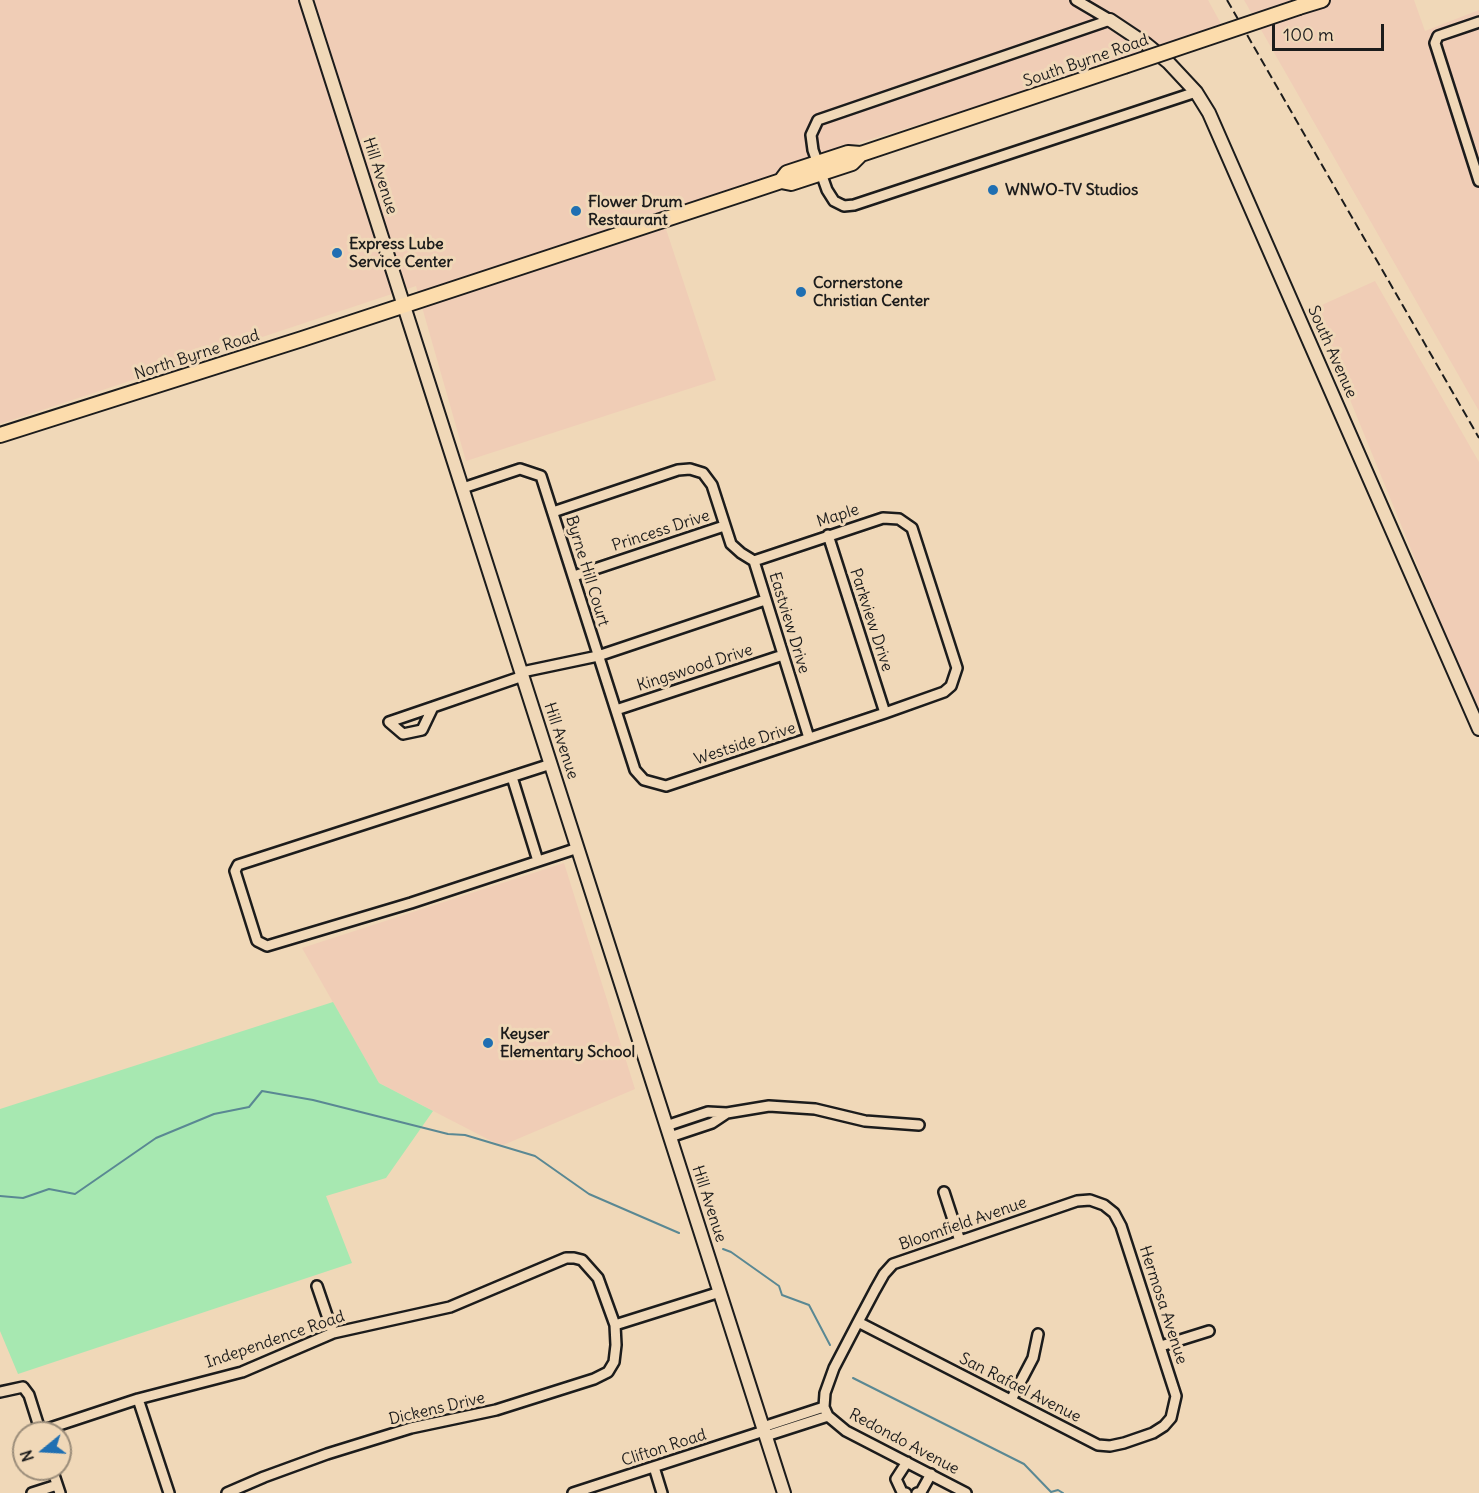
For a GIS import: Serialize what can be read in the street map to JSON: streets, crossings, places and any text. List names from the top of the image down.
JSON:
{
  "streets": {
    "main road": [
      "South Byrne Road",
      "Hill Avenue",
      "South Avenue",
      "North Byrne Road"
    ],
    "street": [
      "Maple",
      "Princess Drive",
      "Byrne Hill Court",
      "Parkview Drive",
      "Eastview Drive",
      "Kingswood Drive",
      "Westside Drive",
      "Bloomfield Avenue",
      "Hermosa Avenue",
      "Independence Road",
      "San Rafael Avenue",
      "Dickens Drive",
      "Redondo Avenue",
      "Clifton Road"
    ]
  },
  "crossings": [
    ["South Byrne Road", "Hill Avenue"],
    ["South Byrne Road", "South Avenue"],
    ["South Byrne Road", "North Byrne Road"],
    ["Hill Avenue", "North Byrne Road"],
    ["Hill Avenue", "Byrne Hill Court"],
    ["Hill Avenue", "Clifton Road"],
    ["Maple", "Parkview Drive"],
    ["Maple", "Eastview Drive"],
    ["Maple", "Westside Drive"],
    ["Princess Drive", "Byrne Hill Court"],
    ["Princess Drive", "Eastview Drive"],
    ["Byrne Hill Court", "Eastview Drive"],
    ["Byrne Hill Court", "Kingswood Drive"],
    ["Byrne Hill Court", "Westside Drive"],
    ["Parkview Drive", "Westside Drive"],
    ["Eastview Drive", "Kingswood Drive"],
    ["Eastview Drive", "Westside Drive"],
    ["Bloomfield Avenue", "Hermosa Avenue"],
    ["Bloomfield Avenue", "San Rafael Avenue"],
    ["Bloomfield Avenue", "Redondo Avenue"],
    ["Bloomfield Avenue", "Clifton Road"],
    ["Hermosa Avenue", "San Rafael Avenue"],
    ["Independence Road", "Dickens Drive"],
    ["Redondo Avenue", "Clifton Road"]
  ],
  "places": [
    "WNWO-TV Studios",
    "Flower Drum Restaurant",
    "Express Lube Service Center",
    "Cornerstone Christian Center",
    "Keyser Elementary School"
  ],
  "scale_bar": "100 m",
  "north": "left"
}
